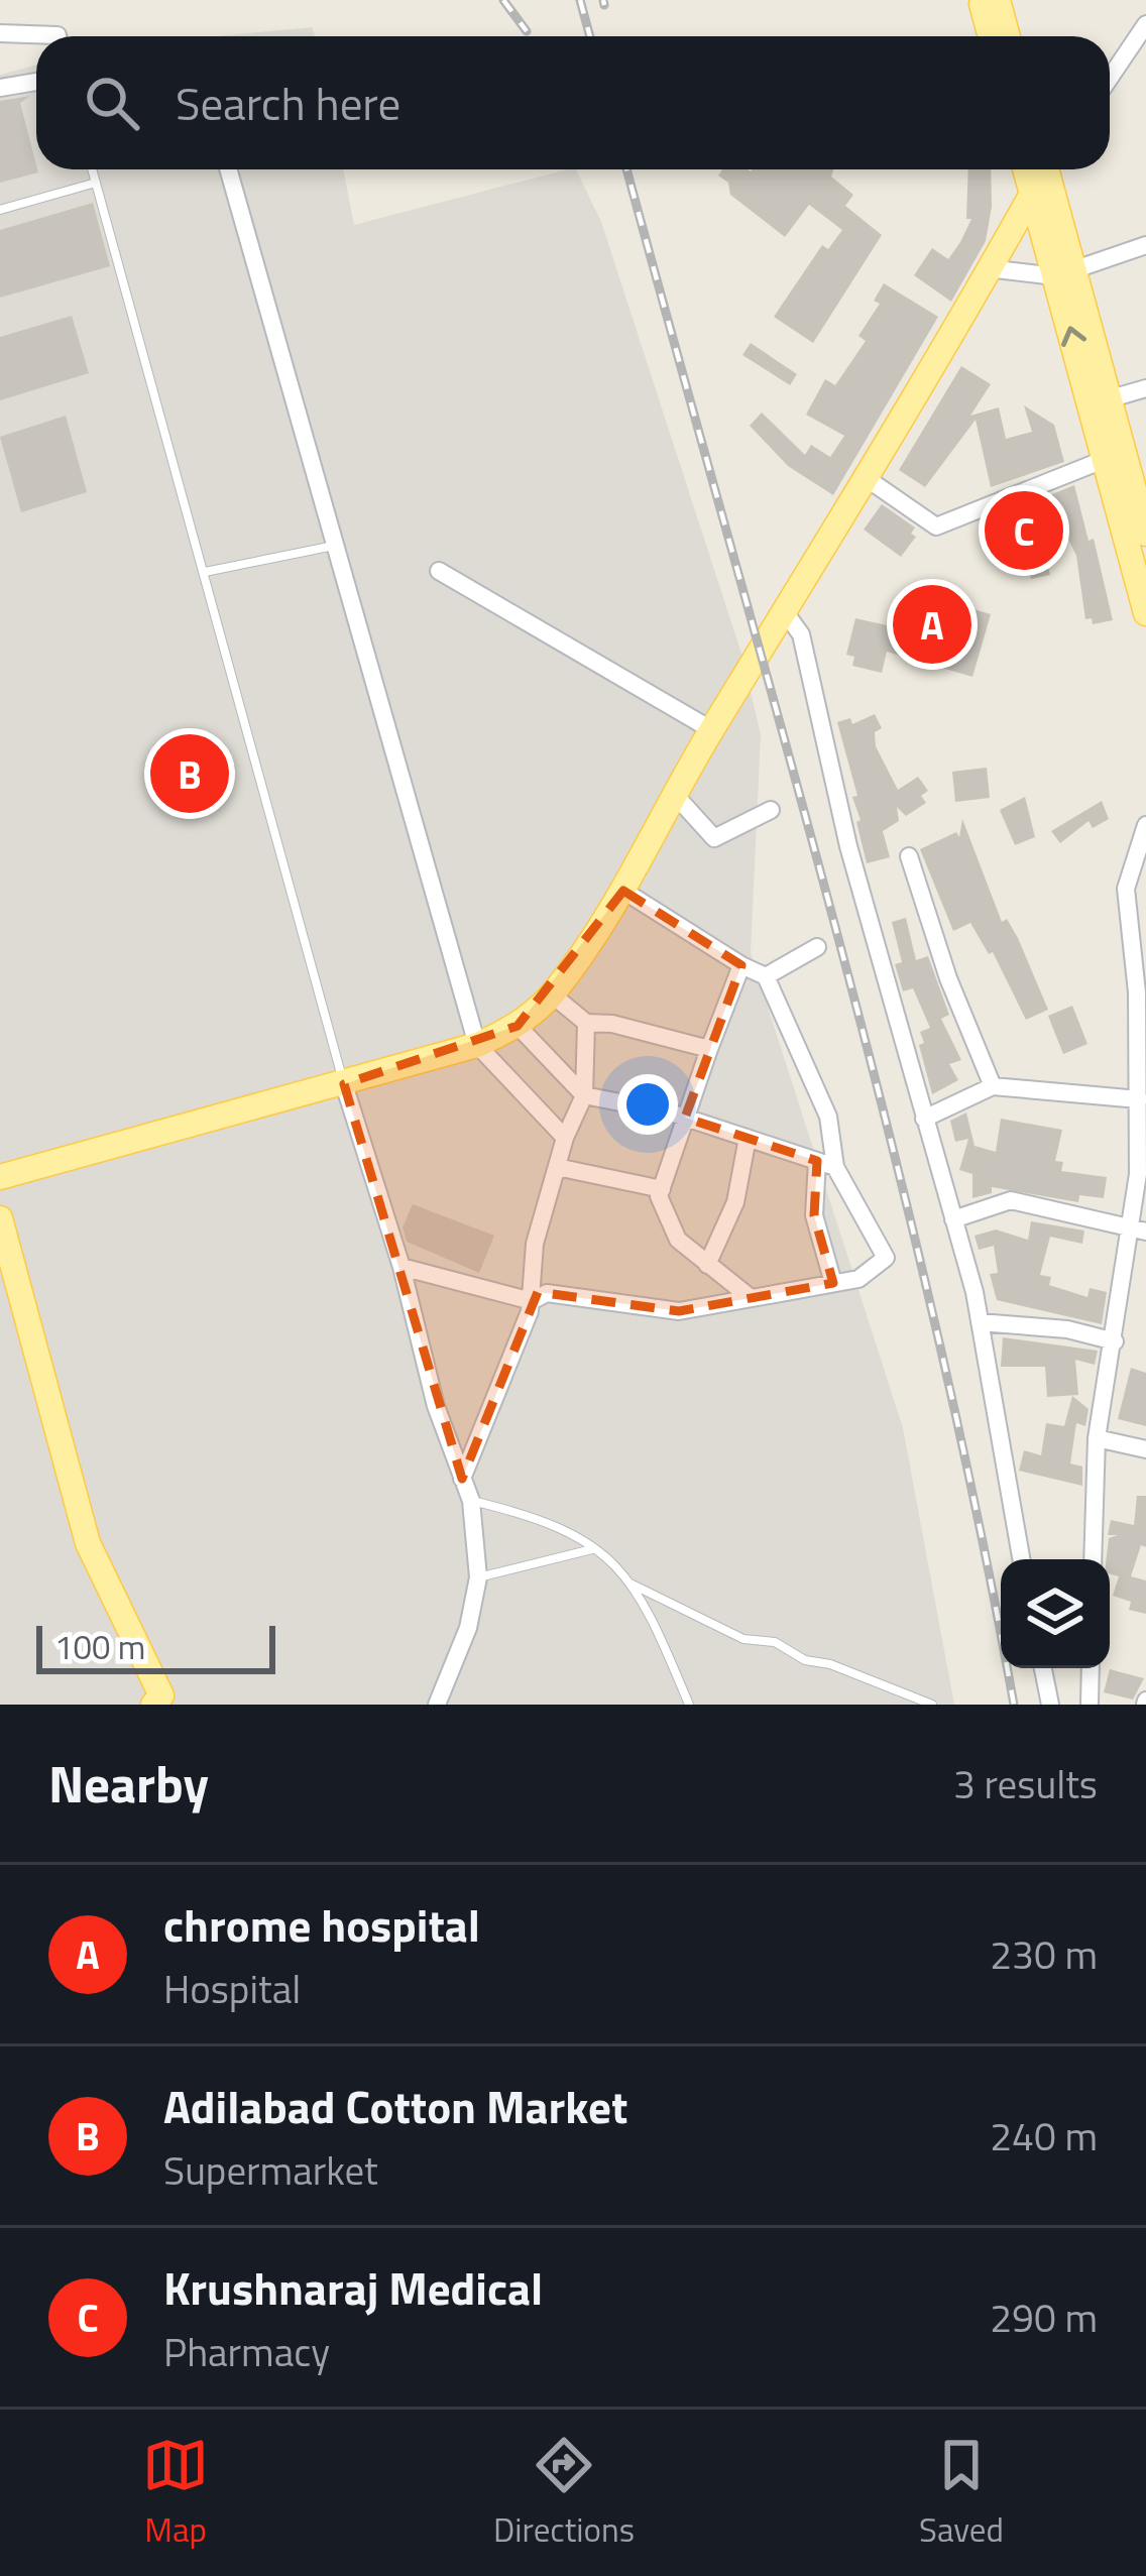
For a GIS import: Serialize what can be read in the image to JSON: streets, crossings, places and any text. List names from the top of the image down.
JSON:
{
  "scale_bar": "100 m",
  "page": {
    "search": "Search here",
    "pins": ["C", "A", "B"],
    "scale": "100 m",
    "heading": ["Nearby", "3 results"],
    "list": [
      {
        "mark": "A",
        "name": "chrome hospital",
        "note": "Hospital",
        "value": "230 m"
      },
      {
        "mark": "B",
        "name": "Adilabad Cotton Market",
        "note": "Supermarket",
        "value": "240 m"
      },
      {
        "mark": "C",
        "name": "Krushnaraj Medical",
        "note": "Pharmacy",
        "value": "290 m"
      }
    ],
    "nav": ["Map", "Directions", "Saved"]
  }
}
